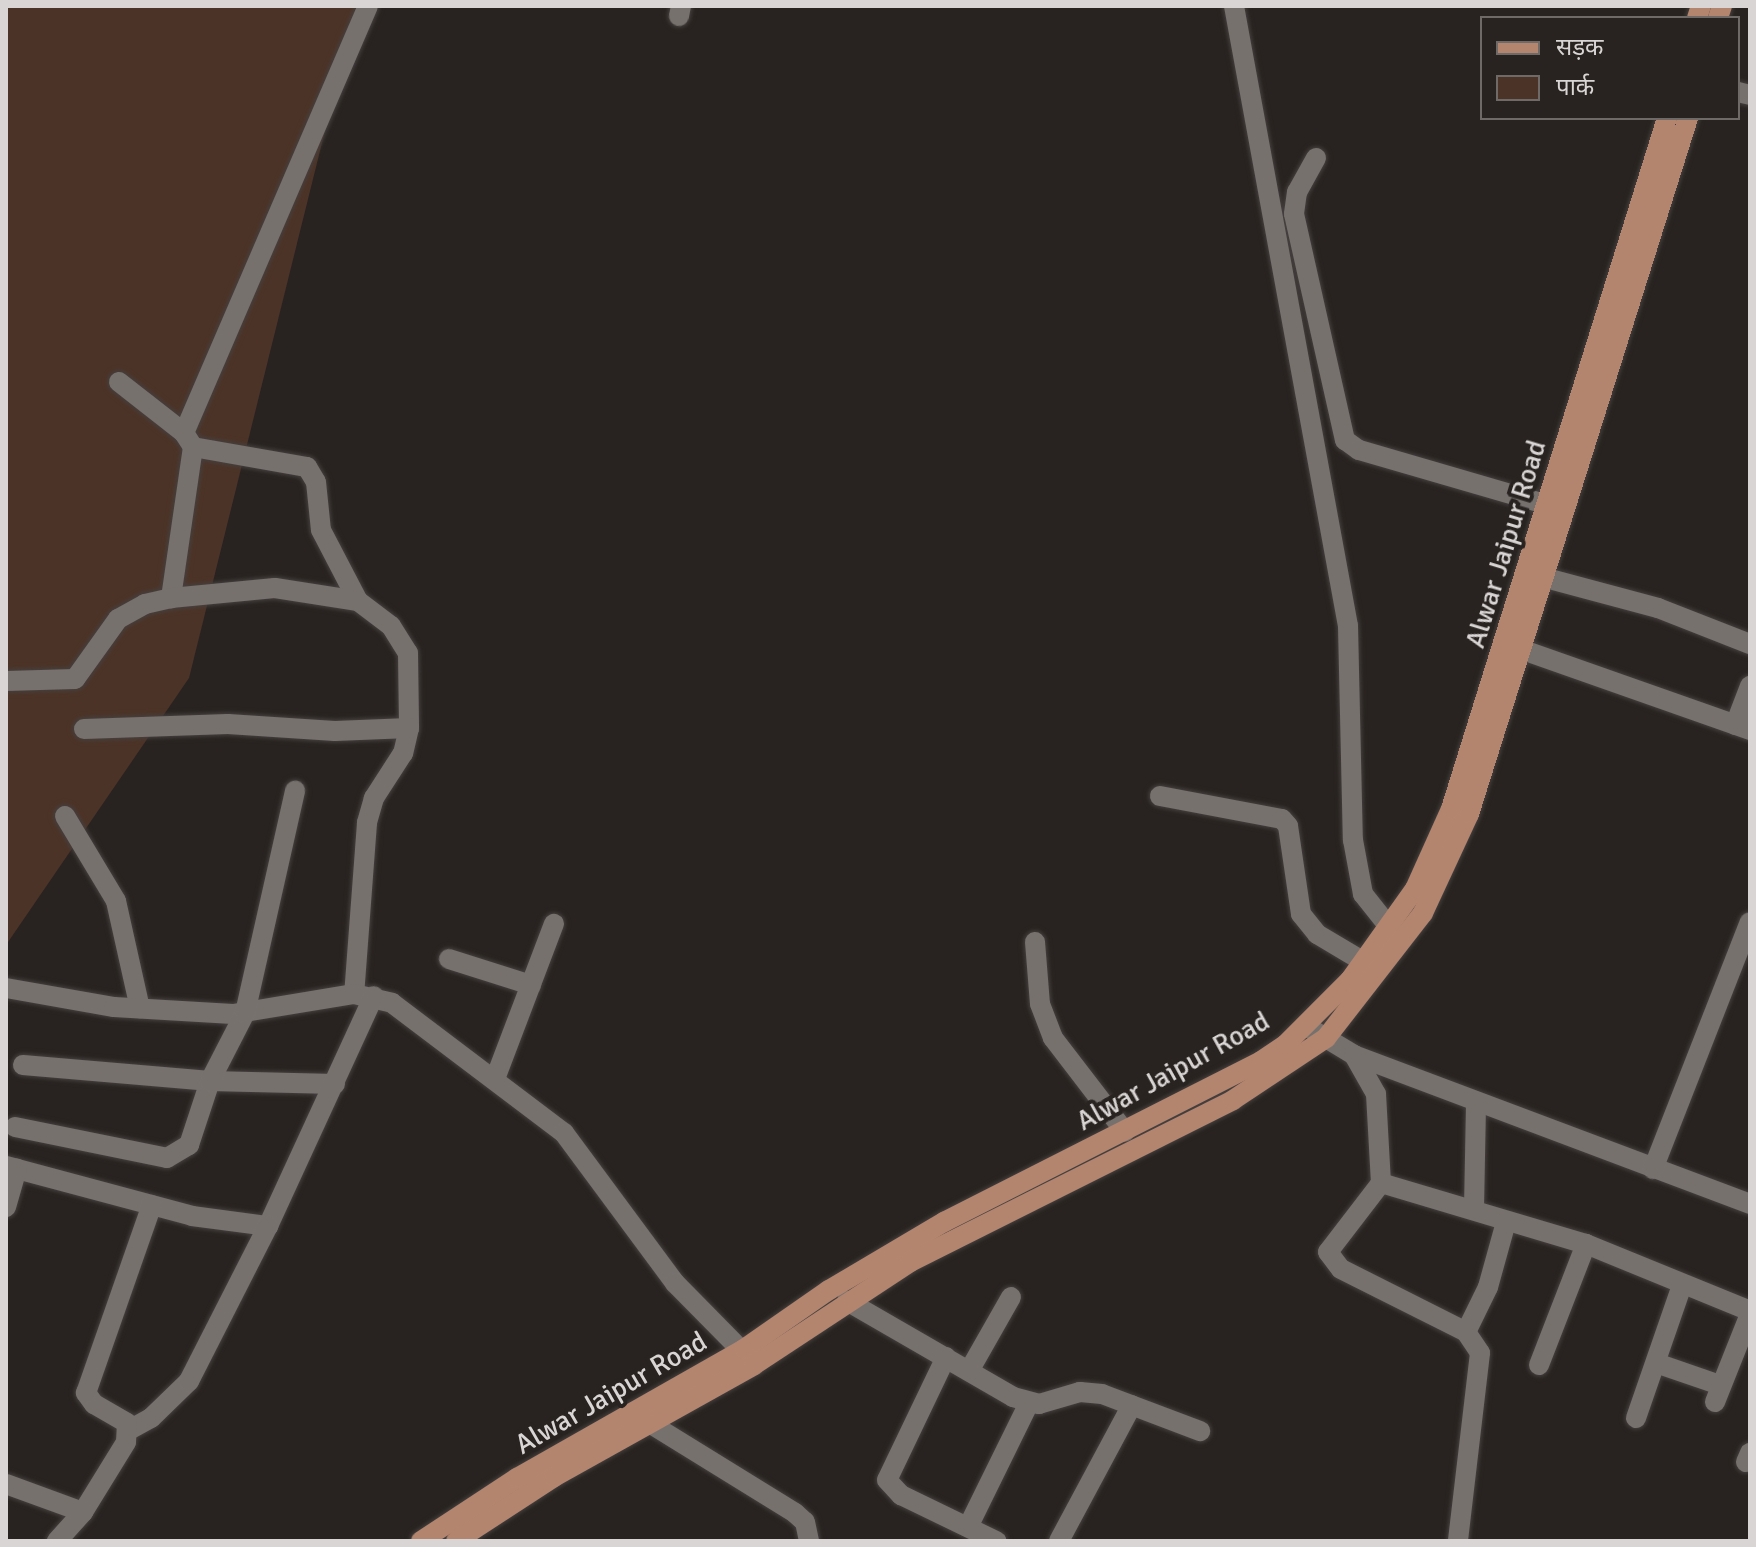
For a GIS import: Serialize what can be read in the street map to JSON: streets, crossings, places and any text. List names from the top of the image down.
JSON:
{
  "streets": {
    "main road": ["Alwar Jaipur Road"]
  },
  "legend": ["सड़क", "पार्क"]
}
